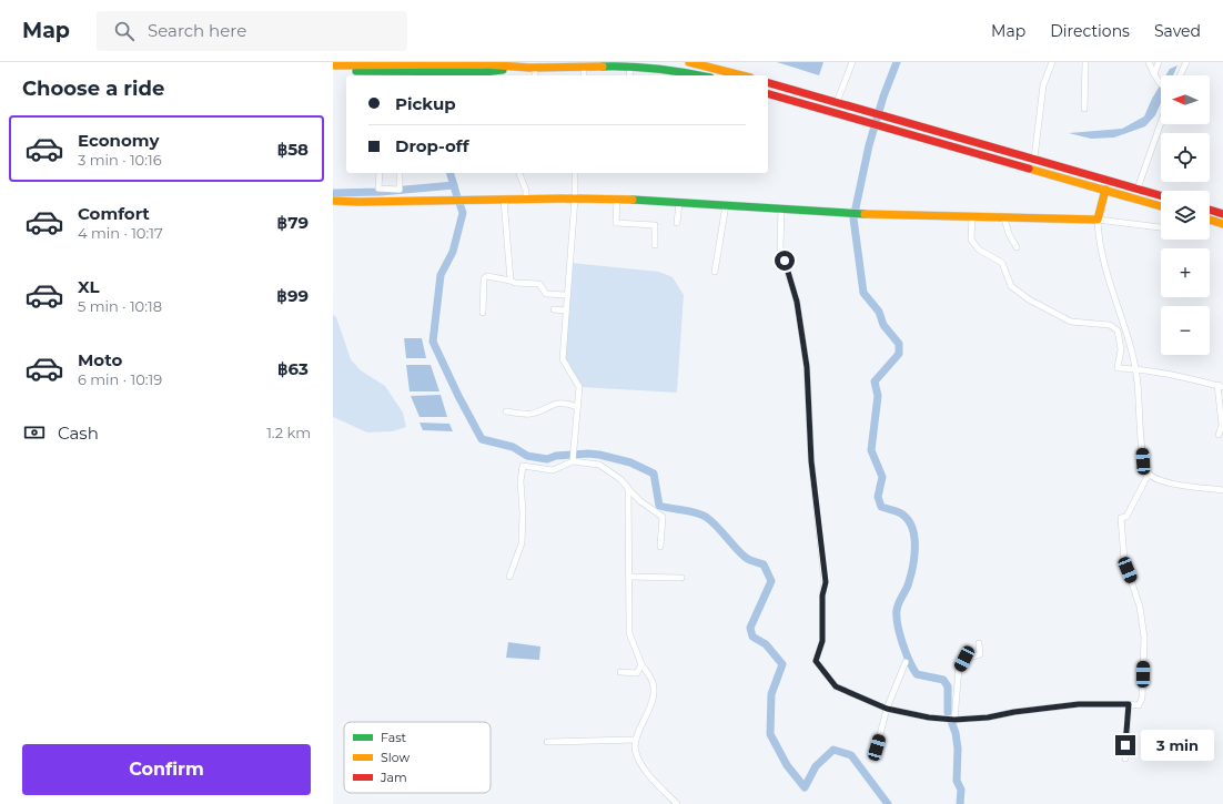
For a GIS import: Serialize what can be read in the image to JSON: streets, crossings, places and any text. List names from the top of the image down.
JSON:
{
  "legend": ["Fast", "Slow", "Jam"],
  "north": "left",
  "page": {
    "header": "Map",
    "search": "Search here",
    "nav": ["Map", "Directions", "Saved"],
    "heading": "Choose a ride",
    "map_buttons": ["+", "−"],
    "banner": ["Pickup", "Drop-off"],
    "list": [
      {
        "name": "Economy",
        "note": "3 min · 10:16",
        "value": "฿58"
      },
      {
        "name": "Comfort",
        "note": "4 min · 10:17",
        "value": "฿79"
      },
      {
        "name": "XL",
        "note": "5 min · 10:18",
        "value": "฿99"
      },
      {
        "name": "Moto",
        "note": "6 min · 10:19",
        "value": "฿63"
      }
    ],
    "pay": ["Cash", "1.2 km"],
    "bubble": "3 min",
    "buttons": "Confirm"
  }
}
